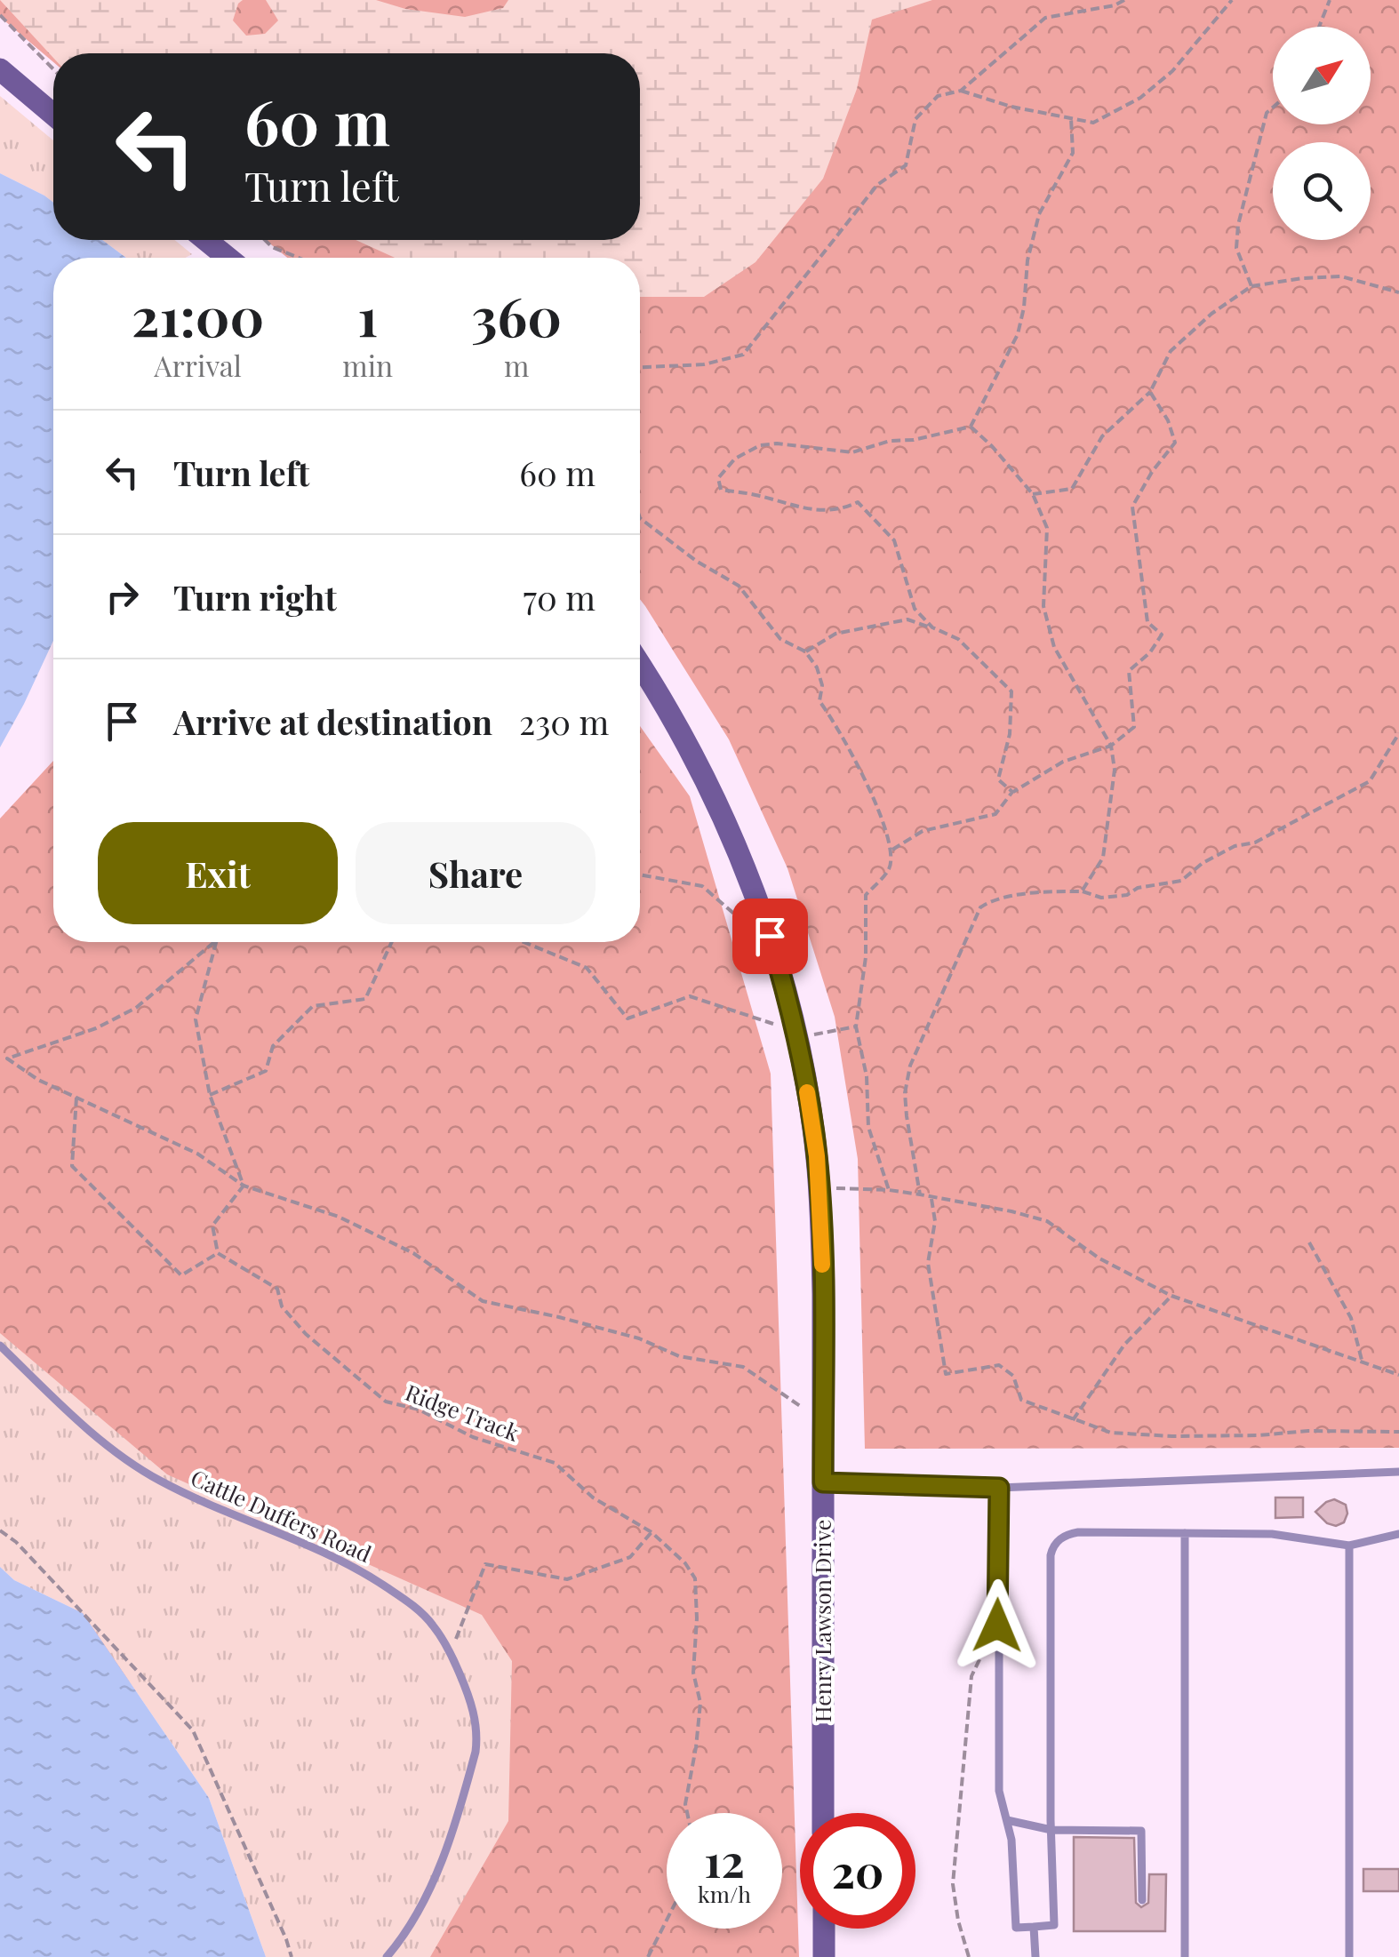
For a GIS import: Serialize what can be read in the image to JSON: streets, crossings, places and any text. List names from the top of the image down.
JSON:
{
  "streets": {
    "main road": ["Henry Lawson Drive"],
    "lane": ["Cattle Duffers Road"],
    "path": ["Ridge Track"]
  },
  "north": "top right",
  "page": {
    "turn": ["60 m", "Turn left"],
    "eta": [
      "21:00",
      "Arrival",
      "1",
      "min",
      "360",
      "m"
    ],
    "list": [
      {
        "name": "Turn left",
        "value": "60 m"
      },
      {
        "name": "Turn right",
        "value": "70 m"
      },
      {
        "name": "Arrive at destination",
        "value": "230 m"
      }
    ],
    "buttons": ["Exit", "Share"],
    "speed": "12 km/h",
    "limit": "20"
  }
}
